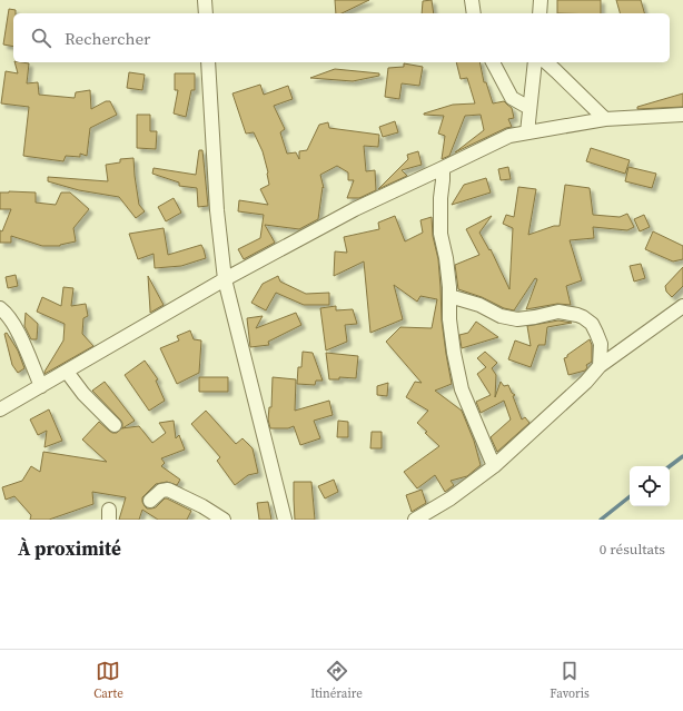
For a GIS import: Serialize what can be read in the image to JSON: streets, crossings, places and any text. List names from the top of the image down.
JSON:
{
  "page": {
    "search": "Rechercher",
    "heading": ["À proximité", "0 résultats"],
    "nav": ["Carte", "Itinéraire", "Favoris"]
  }
}
